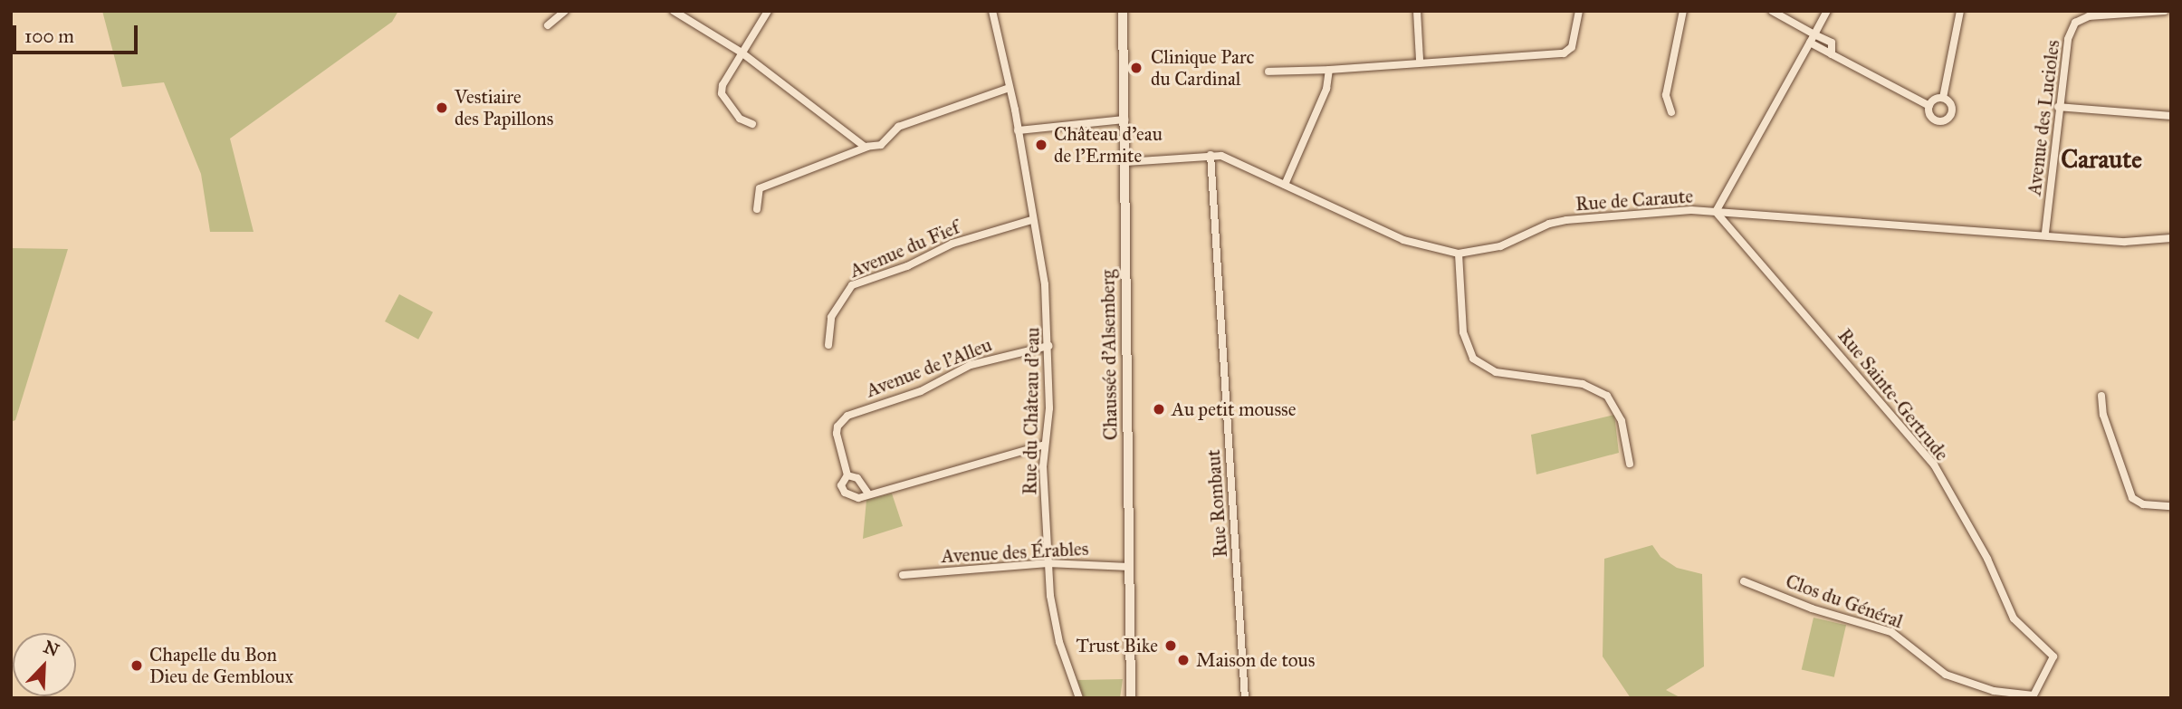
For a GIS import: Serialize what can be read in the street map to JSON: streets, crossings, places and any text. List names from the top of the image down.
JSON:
{
  "streets": {
    "main road": ["Chaussée d'Alsemberg"],
    "street": [
      "Avenue des Lucioles",
      "Rue de Caraute",
      "Avenue du Fief",
      "Avenue de l'Alleu",
      "Rue Sainte-Gertrude",
      "Rue du Château d'eau",
      "Rue Rombaut",
      "Avenue des Érables",
      "Clos du Général"
    ]
  },
  "crossings": [
    ["Avenue des Lucioles", "Rue de Caraute"],
    ["Rue de Caraute", "Chaussée d'Alsemberg"],
    ["Rue de Caraute", "Rue Sainte-Gertrude"],
    ["Rue de Caraute", "Rue Rombaut"],
    ["Avenue du Fief", "Rue du Château d'eau"],
    ["Chaussée d'Alsemberg", "Avenue des Érables"],
    ["Avenue de l'Alleu", "Rue du Château d'eau"],
    ["Rue Sainte-Gertrude", "Clos du Général"],
    ["Rue du Château d'eau", "Avenue des Érables"]
  ],
  "districts": ["Caraute"],
  "places": [
    "Clinique Parc du Cardinal",
    "Vestiaire des Papillons",
    "Château d'eau de l'Ermite",
    "Au petit mousse",
    "Trust Bike",
    "Maison de tous",
    "Chapelle du Bon Dieu de Gembloux"
  ],
  "scale_bar": "100 m",
  "north": "top right"
}
